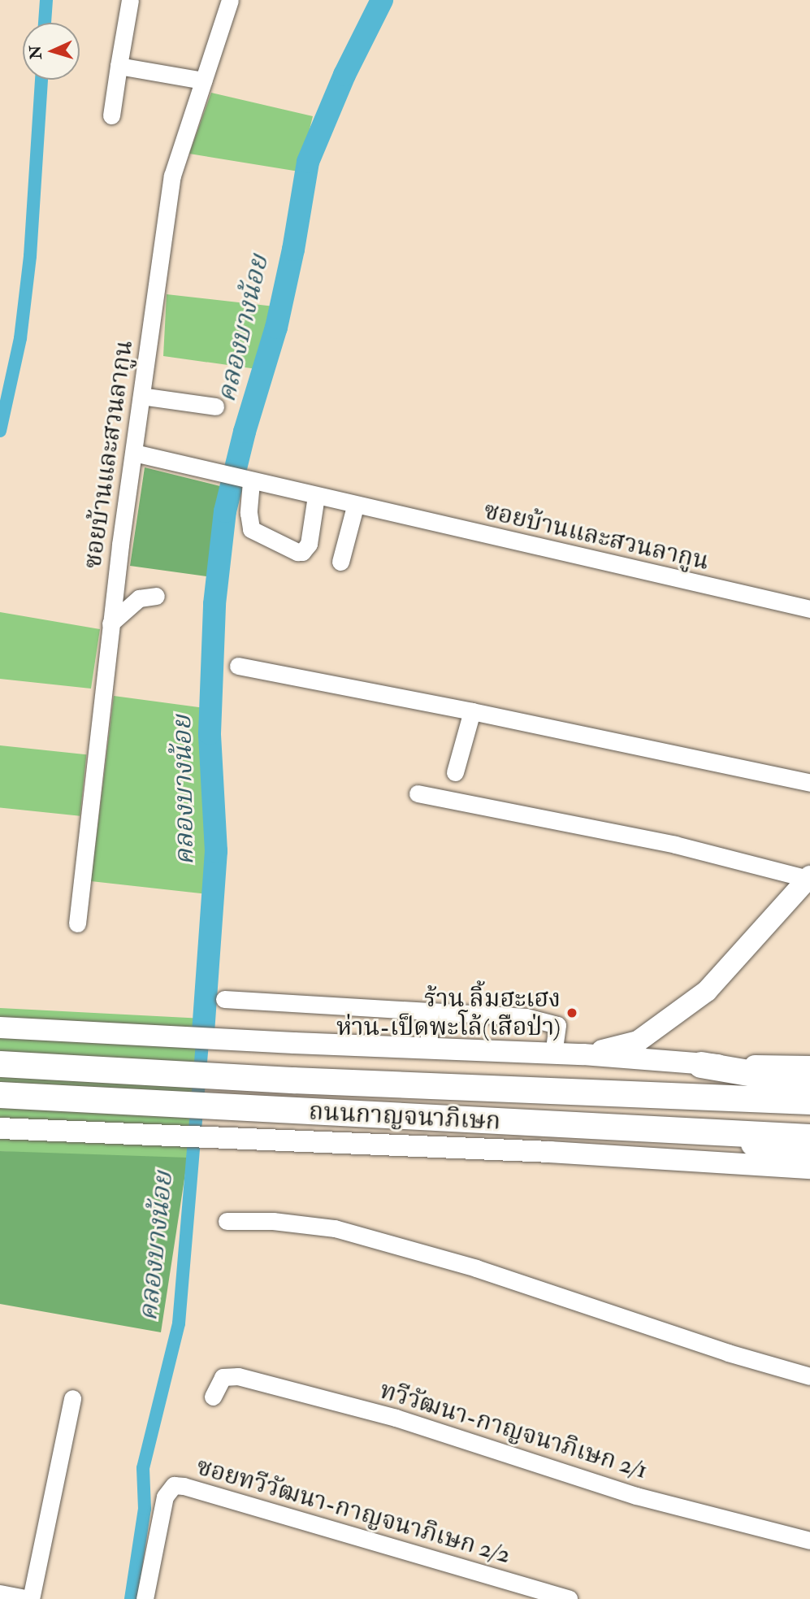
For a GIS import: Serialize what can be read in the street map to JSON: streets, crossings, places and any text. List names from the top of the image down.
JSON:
{
  "streets": {
    "highway": ["ถนนกาญจนาภิเษก"],
    "street": ["ซอยบ้านและสวนลากูน", "ทวีวัฒนา-กาญจนาภิเษก 2/1", "ซอยทวีวัฒนา-กาญจนาภิเษก 2/2"]
  },
  "water": ["คลองบางน้อย"],
  "places": ["ร้าน ลิ้มฮะเฮง ห่าน-เป็ดพะโล้(เสือป่า)"],
  "north": "left"
}
